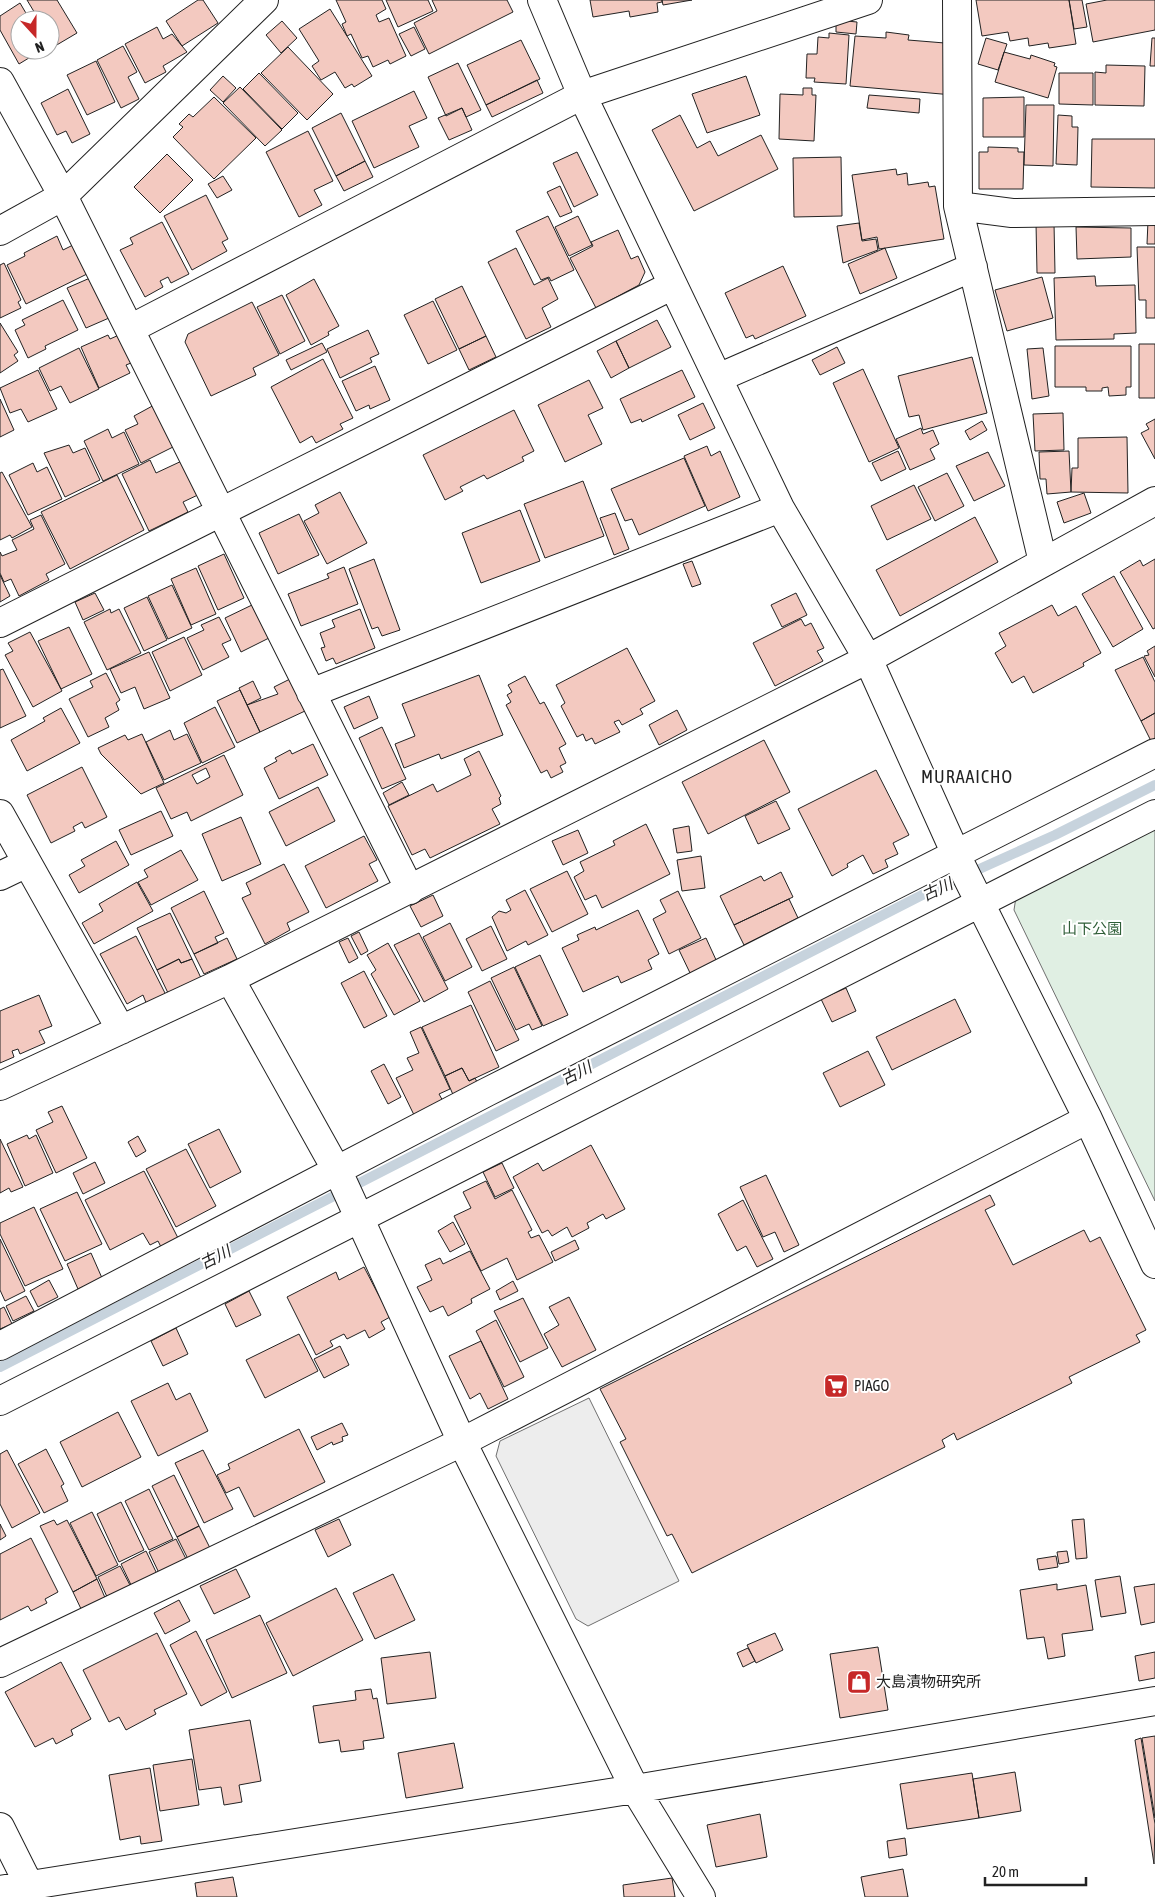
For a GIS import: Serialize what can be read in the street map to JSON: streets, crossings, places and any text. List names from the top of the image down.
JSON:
{
  "districts": ["MURAAICHO"],
  "water": ["古川"],
  "parks": ["山下公園"],
  "places": {
    "supermarket": ["PIAGO"],
    "shop": ["大島漬物研究所"]
  },
  "scale_bar": "20 m",
  "north": "bottom"
}
